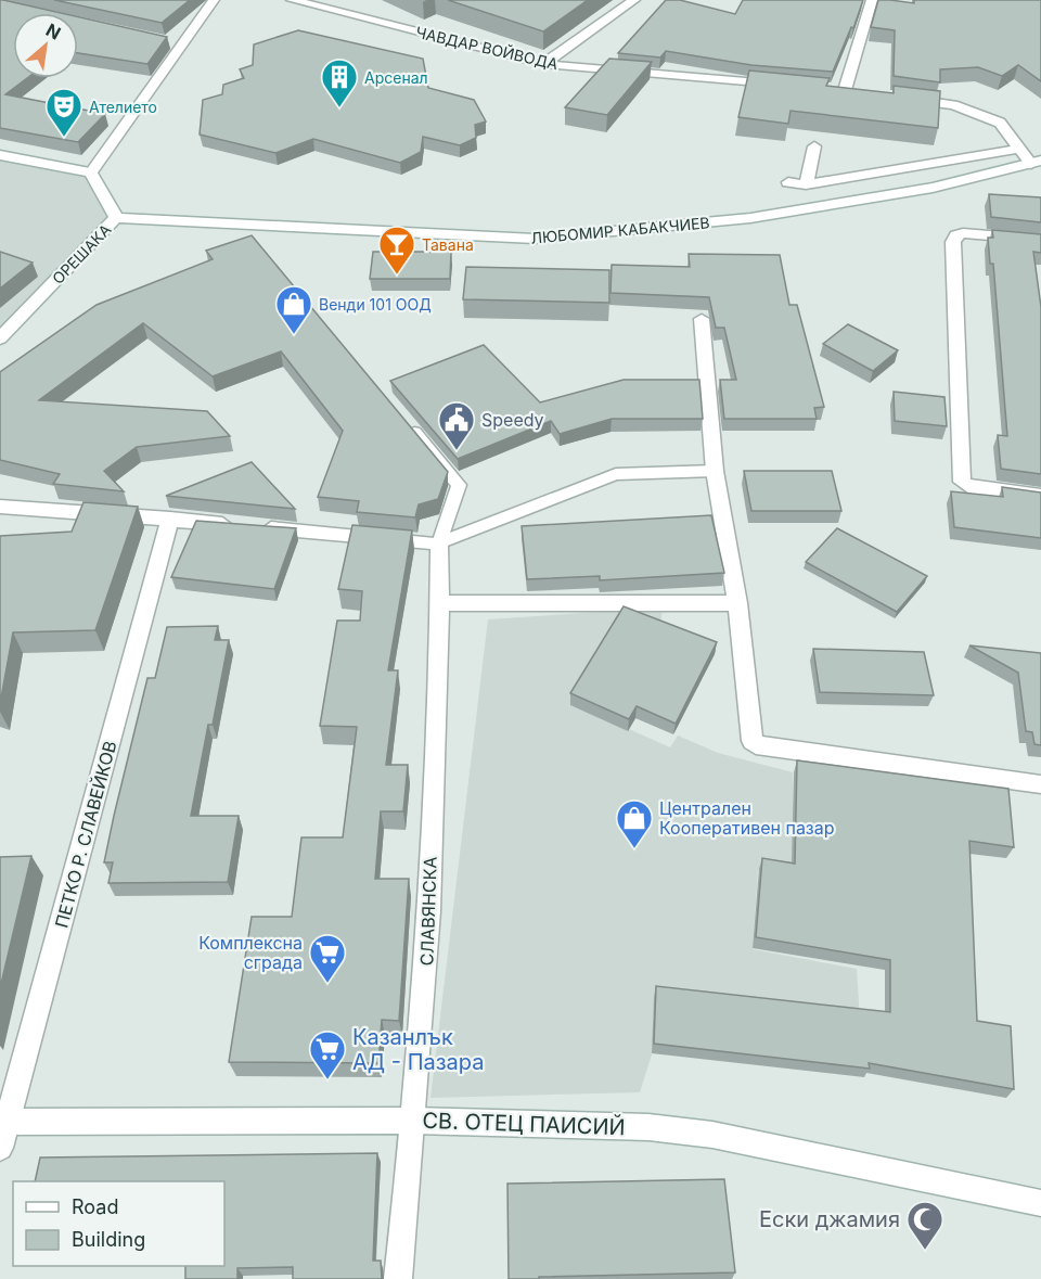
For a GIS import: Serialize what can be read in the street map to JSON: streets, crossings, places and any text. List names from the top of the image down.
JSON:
{
  "streets": {
    "street": [
      "ЧАВДАР ВОЙВОДА",
      "ЛЮБОМИР КАБАКЧИЕВ",
      "ОРЕШАКА",
      "ПЕТКО Р. СЛАВЕЙКОВ",
      "СЛАВЯНСКА",
      "СВ. ОТЕЦ ПАИСИЙ"
    ]
  },
  "crossings": [
    ["ЛЮБОМИР КАБАКЧИЕВ", "ОРЕШАКА"],
    ["ПЕТКО Р. СЛАВЕЙКОВ", "СВ. ОТЕЦ ПАИСИЙ"],
    ["СЛАВЯНСКА", "СВ. ОТЕЦ ПАИСИЙ"]
  ],
  "places": {
    "building": ["Арсенал"],
    "theatre": ["Ателието"],
    "bar": ["Тавана"],
    "shop": ["Венди 101 ООД", "Централен Кооперативен пазар"],
    "public building": ["Speedy"],
    "supermarket": ["Комплексна сграда", "Казанлък АД - Пазара"],
    "mosque": ["Ески джамия"]
  },
  "legend": ["Road", "Building"],
  "north": "top right"
}
